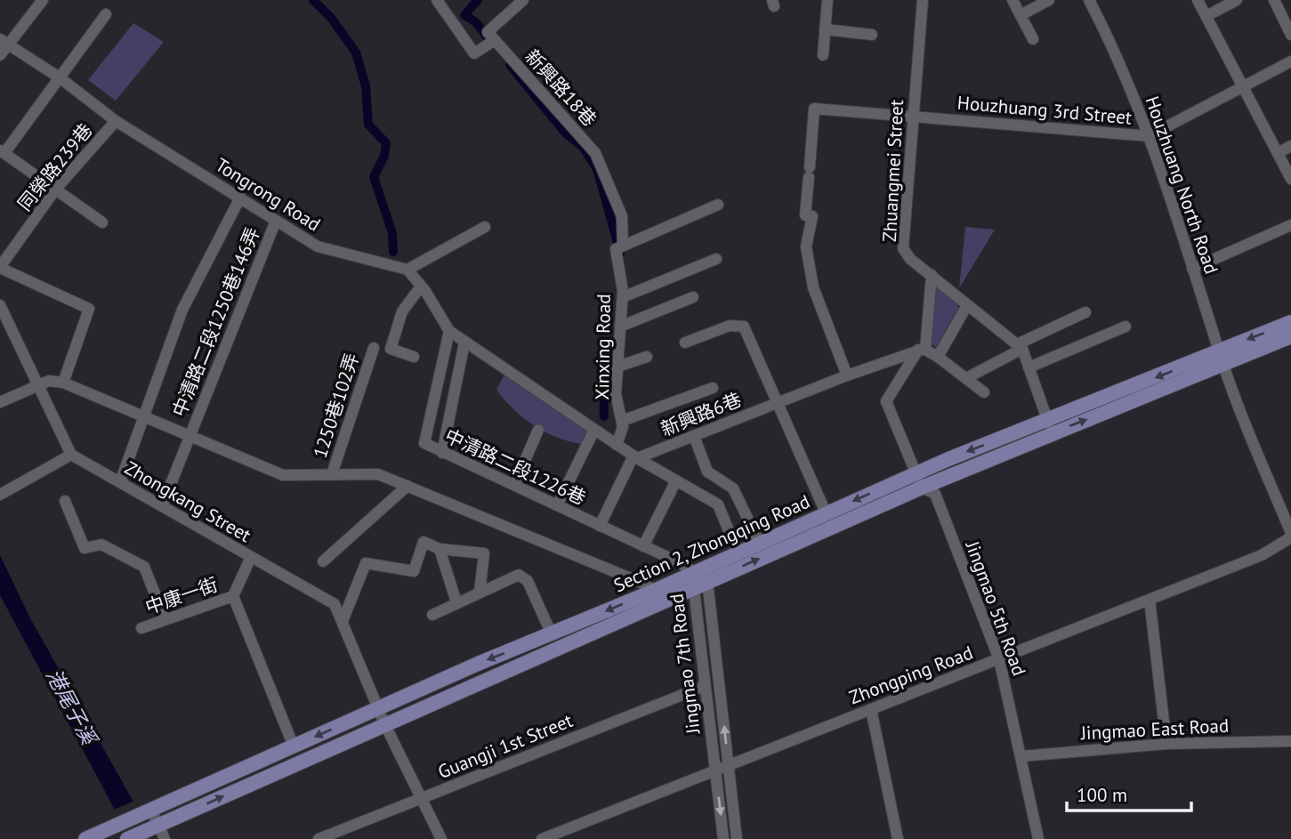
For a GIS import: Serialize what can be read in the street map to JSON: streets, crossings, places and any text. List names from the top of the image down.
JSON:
{
  "streets": {
    "main road": ["Section 2, Zhongqing Road"],
    "street": [
      "新興路18巷",
      "Houzhuang 3rd Street",
      "同榮路239巷",
      "Zhuangmei Street",
      "Houzhuang North Road",
      "Tongrong Road",
      "中清路二段1250巷146弄",
      "Xinxing Road",
      "1250巷102弄",
      "新興路6巷",
      "中清路二段1226巷",
      "Zhongkang Street",
      "中康一街",
      "Jingmao 5th Road",
      "Jingmao 7th Road",
      "Zhongping Road",
      "Jingmao East Road",
      "Guangji 1st Street"
    ]
  },
  "crossings": [
    ["新興路18巷", "Xinxing Road"],
    ["Houzhuang 3rd Street", "Zhuangmei Street"],
    ["Houzhuang 3rd Street", "Houzhuang North Road"],
    ["Houzhuang 3rd Street", "新興路6巷"],
    ["同榮路239巷", "Tongrong Road"],
    ["Houzhuang North Road", "Section 2, Zhongqing Road"],
    ["Tongrong Road", "中清路二段1250巷146弄"],
    ["中清路二段1250巷146弄", "Zhongkang Street"],
    ["新興路6巷", "Jingmao 5th Road"],
    ["中清路二段1226巷", "Section 2, Zhongqing Road"],
    ["中清路二段1226巷", "Jingmao 7th Road"],
    ["Zhongkang Street", "Section 2, Zhongqing Road"],
    ["Zhongkang Street", "Guangji 1st Street"],
    ["Section 2, Zhongqing Road", "Jingmao 5th Road"],
    ["Section 2, Zhongqing Road", "Jingmao 7th Road"],
    ["Jingmao 5th Road", "Zhongping Road"],
    ["Jingmao 5th Road", "Jingmao East Road"],
    ["Jingmao 7th Road", "Zhongping Road"],
    ["Jingmao 7th Road", "Guangji 1st Street"]
  ],
  "water": ["港尾子溪"],
  "scale_bar": "100 m"
}
